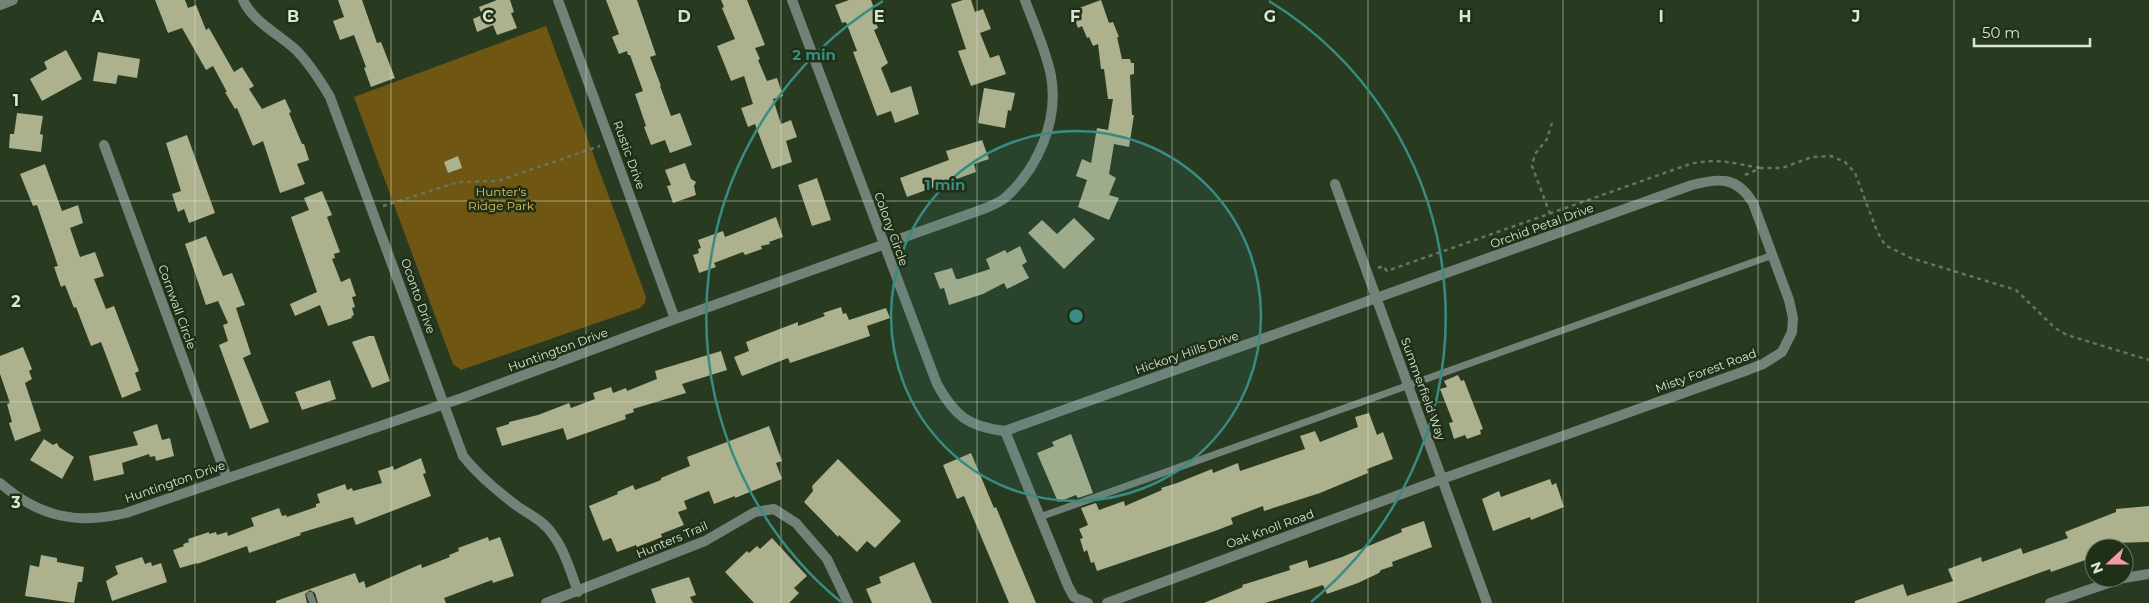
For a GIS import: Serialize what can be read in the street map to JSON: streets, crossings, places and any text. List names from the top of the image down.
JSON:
{
  "streets": {
    "street": [
      "Rustic Drive",
      "Orchid Petal Drive",
      "Colony Circle",
      "Oconto Drive",
      "Cornwall Circle",
      "Huntington Drive",
      "Hickory Hills Drive",
      "Misty Forest Road",
      "Summerfield Way",
      "Oak Knoll Road",
      "Hunters Trail"
    ]
  },
  "crossings": [
    ["Rustic Drive", "Huntington Drive"],
    ["Orchid Petal Drive", "Hickory Hills Drive"],
    ["Orchid Petal Drive", "Misty Forest Road"],
    ["Orchid Petal Drive", "Summerfield Way"],
    ["Colony Circle", "Huntington Drive"],
    ["Colony Circle", "Hickory Hills Drive"],
    ["Oconto Drive", "Huntington Drive"],
    ["Oconto Drive", "Hunters Trail"],
    ["Cornwall Circle", "Huntington Drive"],
    ["Hickory Hills Drive", "Summerfield Way"],
    ["Misty Forest Road", "Summerfield Way"],
    ["Misty Forest Road", "Oak Knoll Road"],
    ["Summerfield Way", "Oak Knoll Road"]
  ],
  "parks": ["Hunter's Ridge Park"],
  "scale_bar": "50 m",
  "north": "left",
  "grid": {
    "columns": [
      "A",
      "B",
      "C",
      "D",
      "E",
      "F",
      "G",
      "H",
      "I",
      "J"
    ],
    "rows": ["1", "2", "3"]
  },
  "rings": ["2 min", "1 min"]
}
